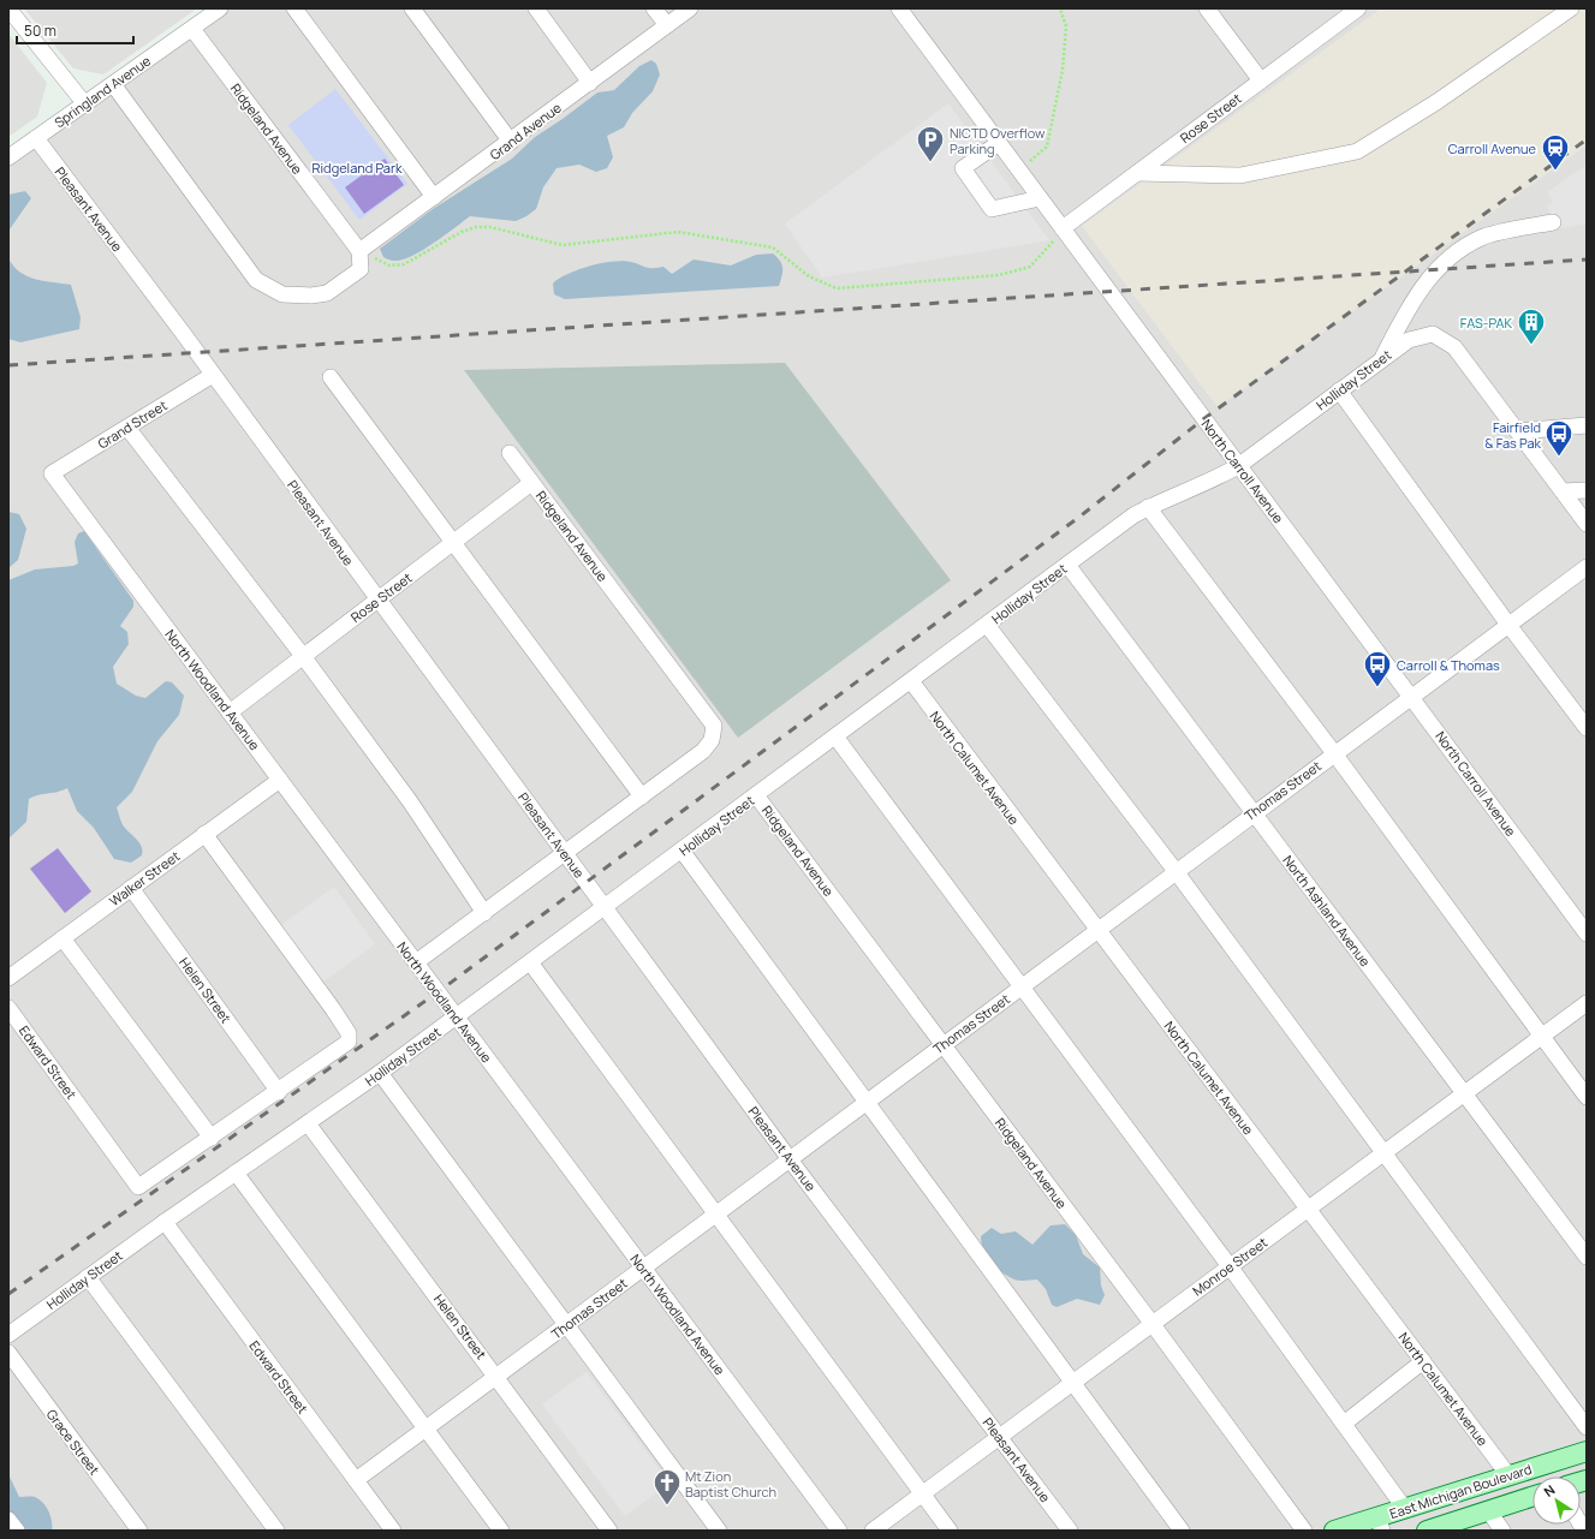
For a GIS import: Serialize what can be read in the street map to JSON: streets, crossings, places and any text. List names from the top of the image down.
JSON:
{
  "streets": {
    "main road": ["East Michigan Boulevard"],
    "street": [
      "Springland Avenue",
      "Rose Street",
      "Ridgeland Avenue",
      "Grand Avenue",
      "Pleasant Avenue",
      "Holliday Street",
      "Grand Street",
      "North Carroll Avenue",
      "North Woodland Avenue",
      "North Calumet Avenue",
      "Thomas Street",
      "Walker Street",
      "North Ashland Avenue",
      "Helen Street",
      "Edward Street",
      "Monroe Street",
      "Grace Street"
    ]
  },
  "crossings": [
    ["Springland Avenue", "Ridgeland Avenue"],
    ["Springland Avenue", "Pleasant Avenue"],
    ["Rose Street", "Ridgeland Avenue"],
    ["Rose Street", "Pleasant Avenue"],
    ["Rose Street", "North Carroll Avenue"],
    ["Rose Street", "North Woodland Avenue"],
    ["Ridgeland Avenue", "Grand Avenue"],
    ["Ridgeland Avenue", "Pleasant Avenue"],
    ["Ridgeland Avenue", "Holliday Street"],
    ["Ridgeland Avenue", "North Woodland Avenue"],
    ["Ridgeland Avenue", "Thomas Street"],
    ["Ridgeland Avenue", "Monroe Street"],
    ["Pleasant Avenue", "Holliday Street"],
    ["Pleasant Avenue", "Grand Street"],
    ["Pleasant Avenue", "Thomas Street"],
    ["Pleasant Avenue", "Monroe Street"],
    ["Holliday Street", "North Carroll Avenue"],
    ["Holliday Street", "North Woodland Avenue"],
    ["Holliday Street", "North Calumet Avenue"],
    ["Holliday Street", "North Ashland Avenue"],
    ["Holliday Street", "Helen Street"],
    ["Holliday Street", "Edward Street"],
    ["Grand Street", "North Woodland Avenue"],
    ["North Carroll Avenue", "Thomas Street"],
    ["North Woodland Avenue", "Thomas Street"],
    ["North Woodland Avenue", "Walker Street"],
    ["North Calumet Avenue", "Thomas Street"],
    ["North Calumet Avenue", "Monroe Street"],
    ["North Calumet Avenue", "East Michigan Boulevard"],
    ["Thomas Street", "North Ashland Avenue"],
    ["Thomas Street", "Helen Street"],
    ["Thomas Street", "Edward Street"],
    ["Walker Street", "Helen Street"],
    ["North Ashland Avenue", "Monroe Street"]
  ],
  "parks": ["Ridgeland Park"],
  "places": {
    "parking": ["NICTD Overflow Parking"],
    "station": ["Carroll Avenue"],
    "building": ["FAS-PAK"],
    "bus stop": ["Fairfield & Fas Pak", "Carroll & Thomas"],
    "church": ["Mt Zion Baptist Church"]
  },
  "scale_bar": "50 m",
  "north": "top left"
}
